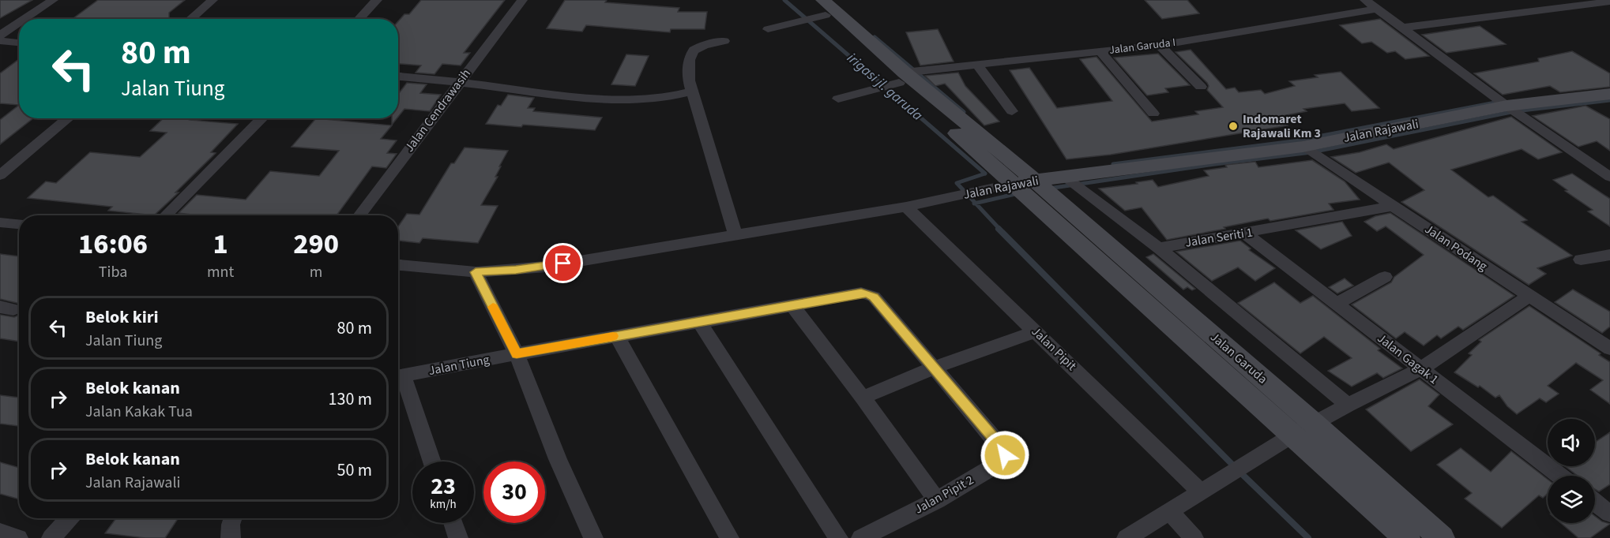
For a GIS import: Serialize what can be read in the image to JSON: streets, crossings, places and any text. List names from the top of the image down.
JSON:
{
  "streets": {
    "main road": ["Jalan Rajawali", "Jalan Garuda"],
    "street": [
      "Jalan Garuda I",
      "Jalan Cendrawasih",
      "Jalan Seriti 1",
      "Jalan Podang",
      "Jalan Pipit",
      "Jalan Gagak 1",
      "Jalan Tiung",
      "Jalan Pipit 2"
    ]
  },
  "crossings": [
    ["Jalan Garuda I", "Jalan Garuda"],
    ["Jalan Rajawali", "Jalan Podang"],
    ["Jalan Rajawali", "Jalan Pipit"],
    ["Jalan Rajawali", "Jalan Garuda"],
    ["Jalan Seriti 1", "Jalan Podang"],
    ["Jalan Seriti 1", "Jalan Gagak 1"],
    ["Jalan Tiung", "Jalan Pipit 2"]
  ],
  "water": ["irigasi jl. garuda"],
  "places": ["Indomaret Rajawali Km 3"],
  "page": {
    "turn": ["80 m", "Jalan Tiung"],
    "eta": [
      "16:06",
      "Tiba",
      "1",
      "mnt",
      "290",
      "m"
    ],
    "list": [
      {
        "name": "Belok kiri",
        "note": "Jalan Tiung",
        "value": "80 m"
      },
      {
        "name": "Belok kanan",
        "note": "Jalan Kakak Tua",
        "value": "130 m"
      },
      {
        "name": "Belok kanan",
        "note": "Jalan Rajawali",
        "value": "50 m"
      }
    ],
    "speed": "23 km/h",
    "limit": "30"
  }
}
